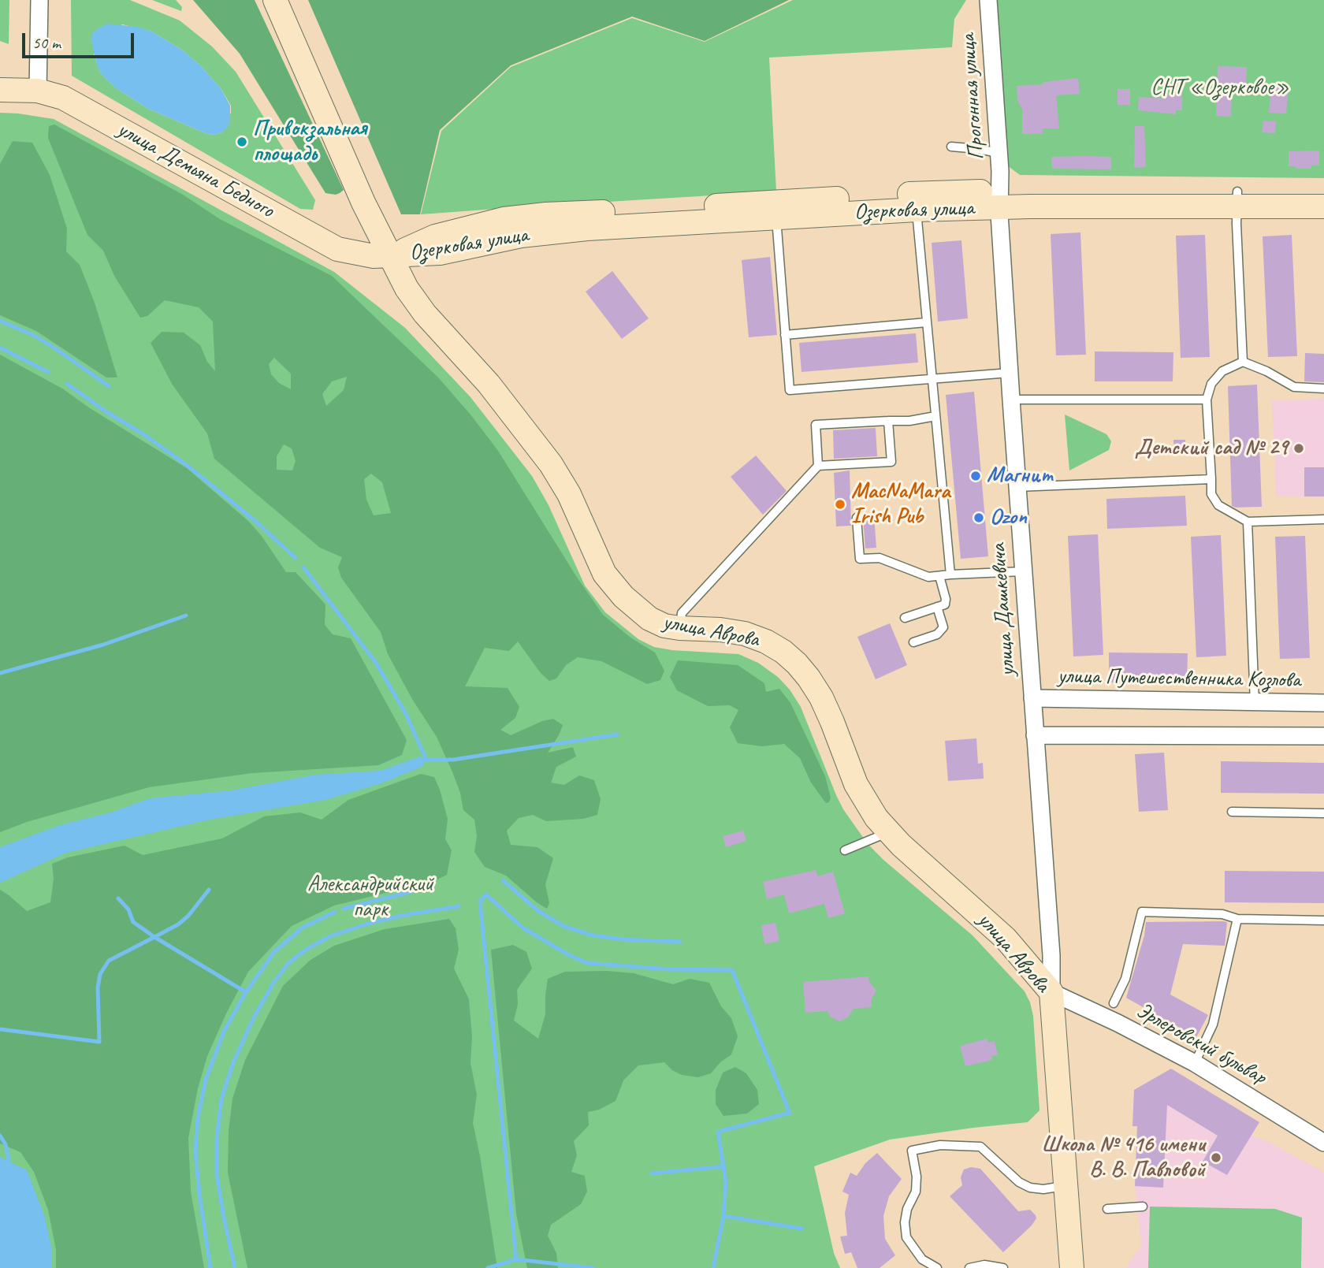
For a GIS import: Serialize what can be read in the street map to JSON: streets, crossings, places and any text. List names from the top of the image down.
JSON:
{
  "streets": {
    "street": [
      "Прогонная улица",
      "улица Демьяна Бедного",
      "Озерковая улица",
      "улица Дашкевича",
      "улица Аврова",
      "улица Путешественника Козлова",
      "Эрлеровский бульвар"
    ]
  },
  "crossings": [
    ["Прогонная улица", "Озерковая улица"],
    ["Прогонная улица", "улица Дашкевича"],
    ["улица Демьяна Бедного", "Озерковая улица"],
    ["улица Демьяна Бедного", "улица Аврова"],
    ["Озерковая улица", "улица Дашкевича"],
    ["Озерковая улица", "улица Аврова"],
    ["улица Дашкевича", "улица Аврова"],
    ["улица Дашкевича", "улица Путешественника Козлова"],
    ["улица Дашкевича", "Эрлеровский бульвар"],
    ["улица Аврова", "Эрлеровский бульвар"]
  ],
  "parks": ["СНТ «Озерковое»", "Александрийский парк"],
  "places": [
    "Привокзальная площадь",
    "Детский сад № 29",
    "Магнит",
    "MacNaMara Irish Pub",
    "Ozon",
    "Школа № 416 имени В. В. Павловой"
  ],
  "scale_bar": "50 m"
}
